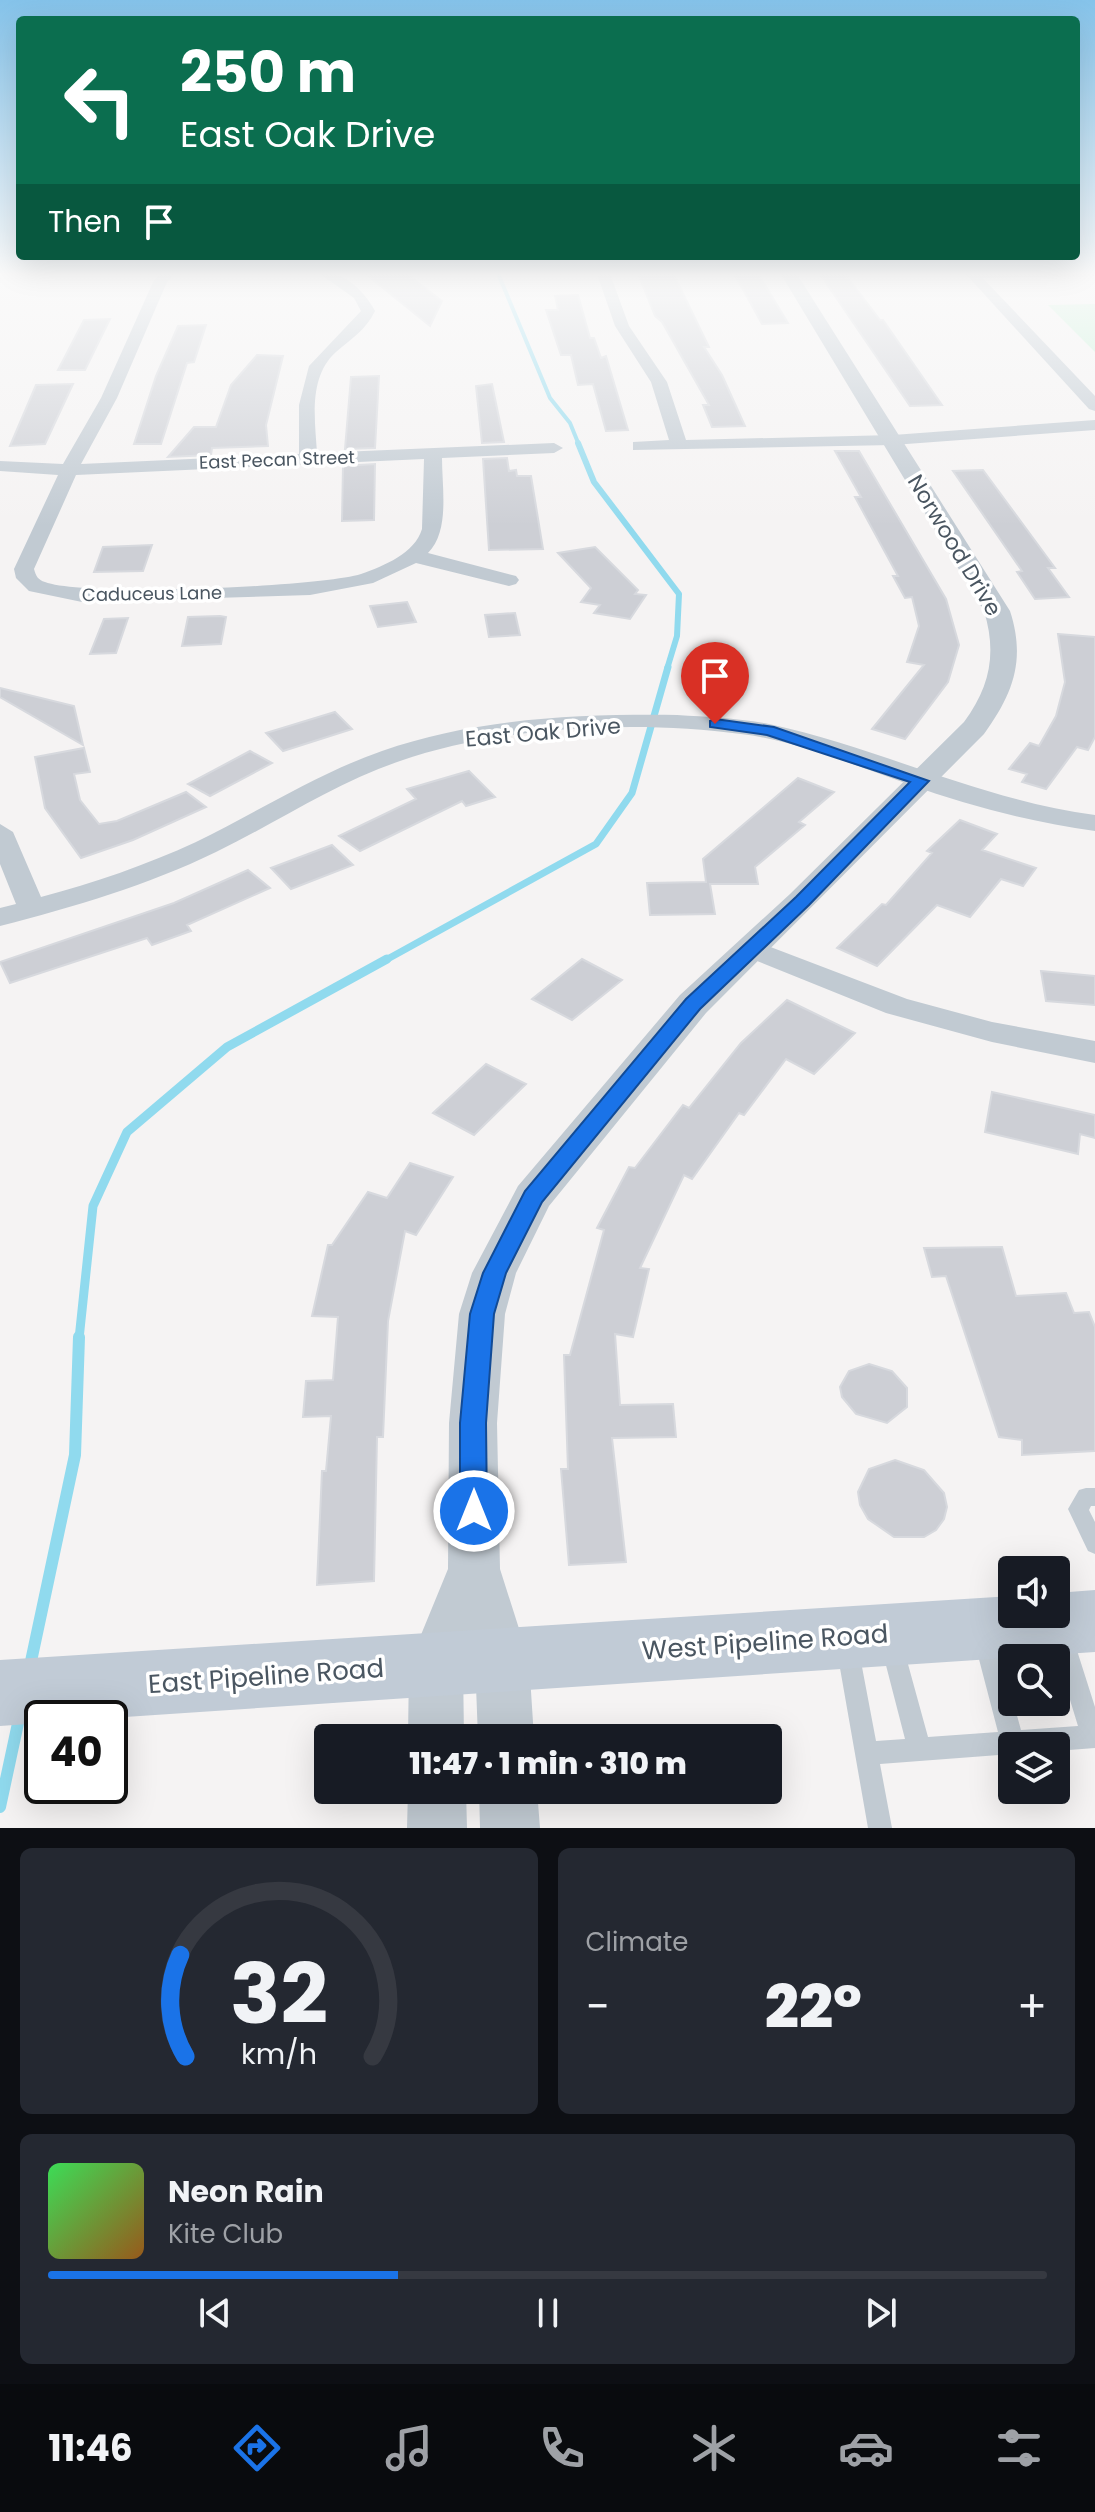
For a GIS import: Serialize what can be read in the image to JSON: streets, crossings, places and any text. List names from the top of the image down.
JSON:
{
  "streets": {
    "main road": ["West Pipeline Road", "East Pipeline Road"],
    "street": [
      "East Pecan Street",
      "Norwood Drive",
      "Caduceus Lane",
      "East Oak Drive"
    ]
  },
  "crossings": [
    ["East Pecan Street", "Caduceus Lane"],
    ["Norwood Drive", "East Oak Drive"],
    ["Norwood Drive", "West Pipeline Road"],
    ["Norwood Drive", "East Pipeline Road"],
    ["West Pipeline Road", "East Pipeline Road"]
  ],
  "page": {
    "turn": ["250 m", "East Oak Drive"],
    "then": "Then",
    "limit": "40",
    "trip": "11:47 · 1 min · 310 m",
    "tile": "Climate",
    "heat": ["−", "22°", "+"],
    "song": ["Neon Rain", "Kite Club"],
    "tabs": "11:46",
    "gauge": ["32", "km/h"]
  }
}
